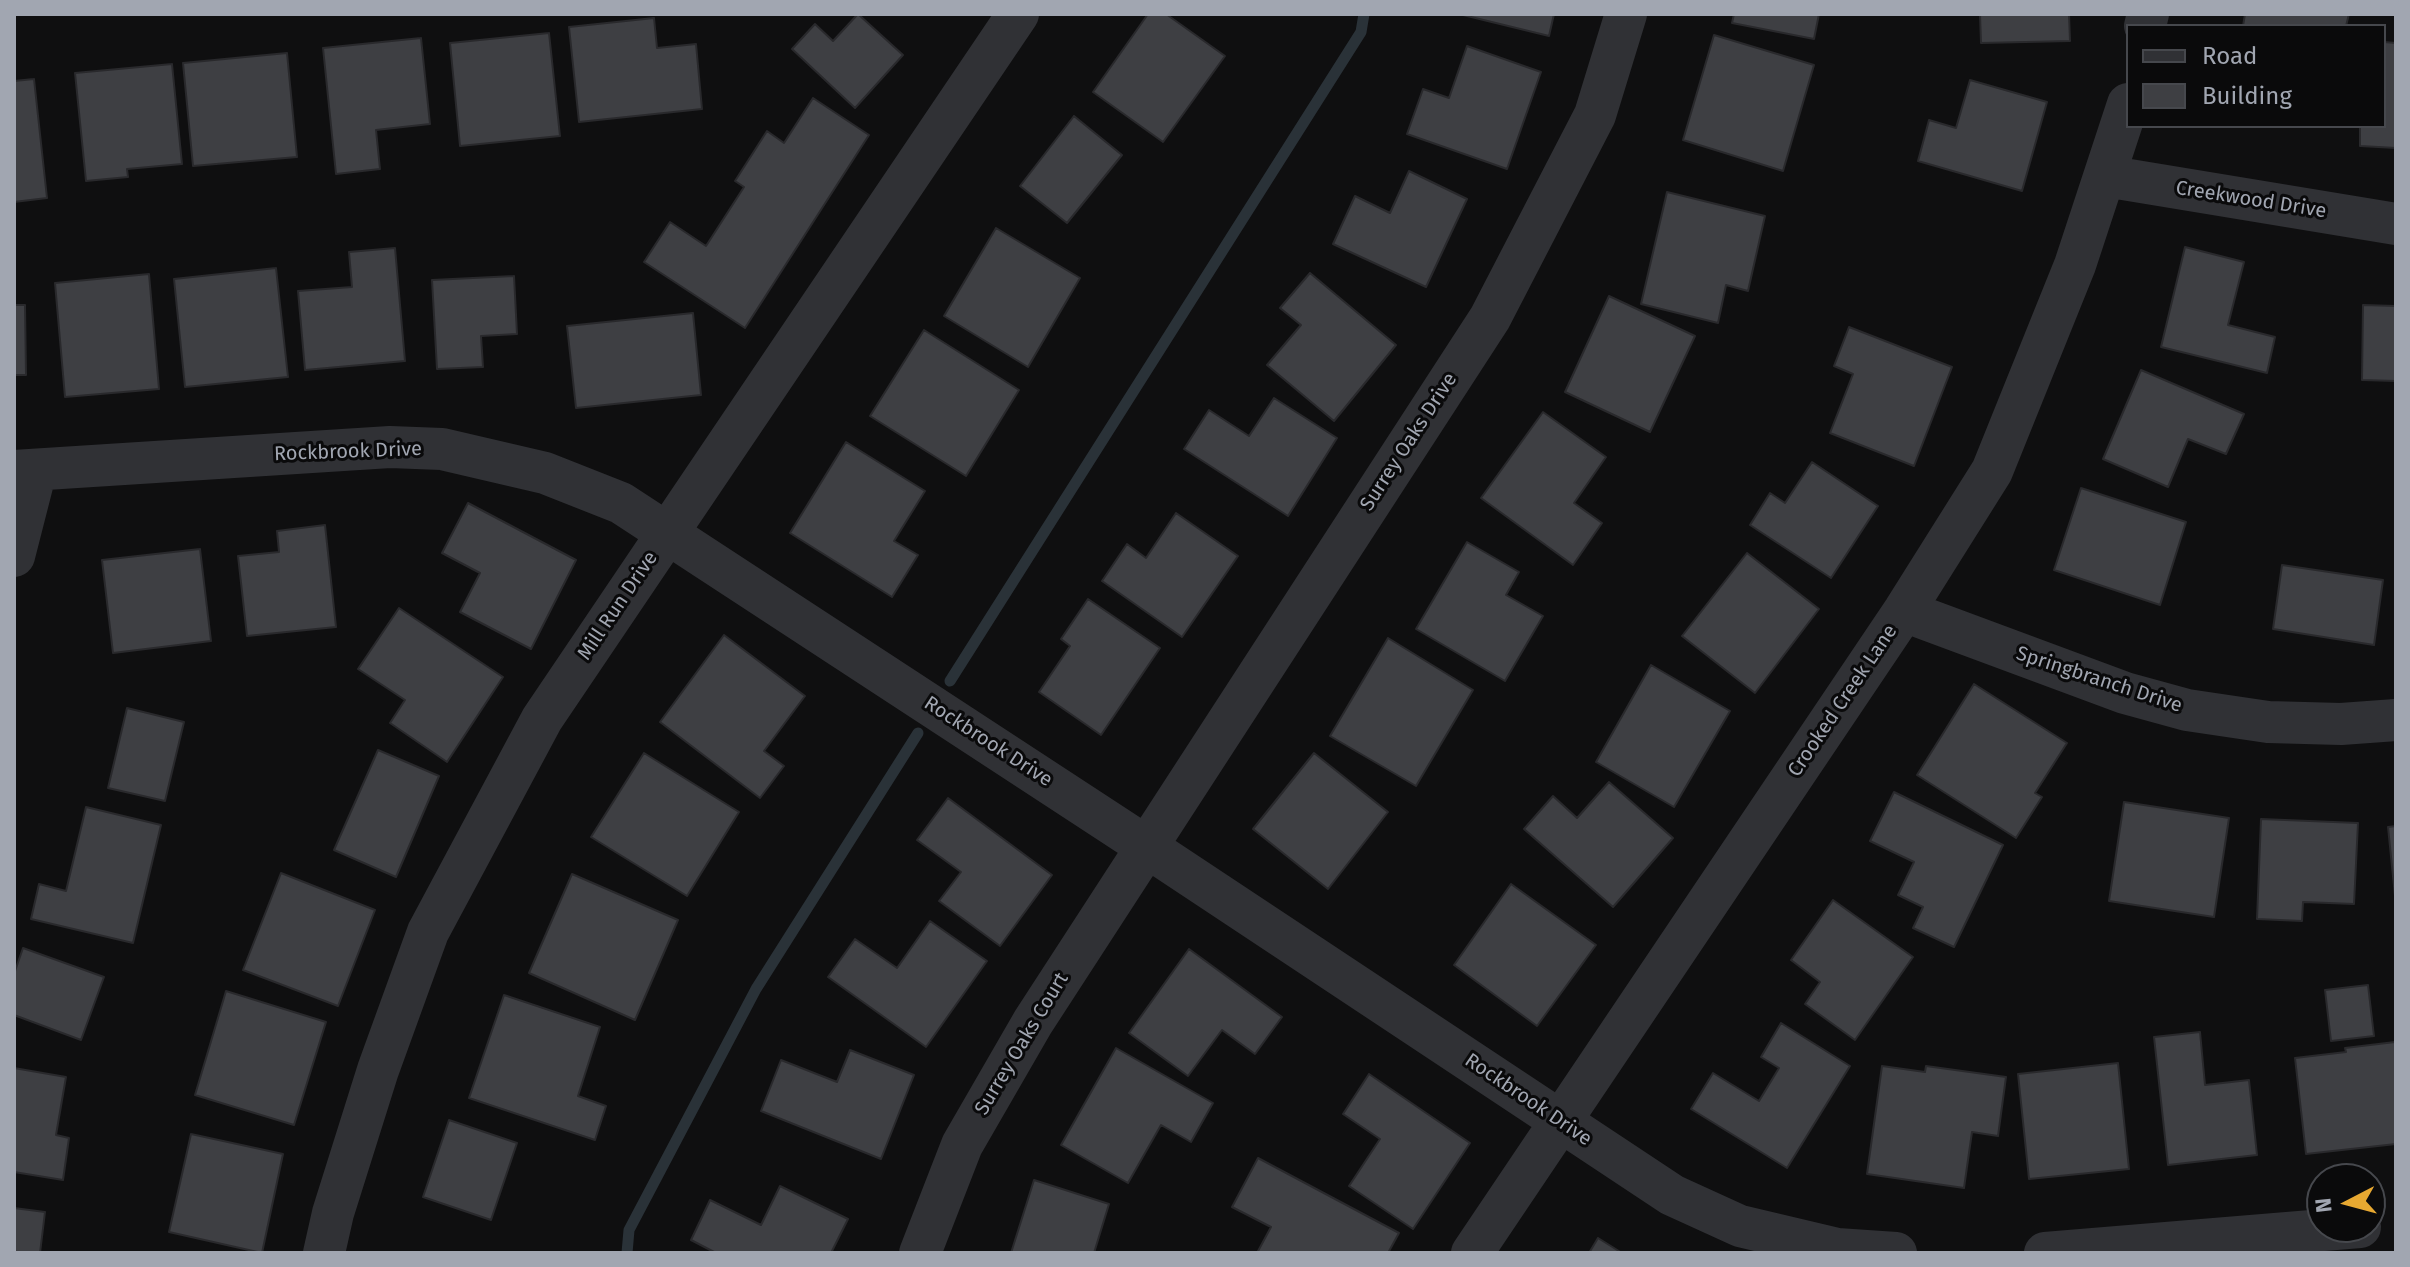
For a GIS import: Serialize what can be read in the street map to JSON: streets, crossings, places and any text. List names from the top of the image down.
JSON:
{
  "streets": {
    "street": [
      "Creekwood Drive",
      "Surrey Oaks Drive",
      "Rockbrook Drive",
      "Mill Run Drive",
      "Springbranch Drive",
      "Crooked Creek Lane",
      "Surrey Oaks Court"
    ]
  },
  "crossings": [
    ["Creekwood Drive", "Crooked Creek Lane"],
    ["Surrey Oaks Drive", "Rockbrook Drive"],
    ["Surrey Oaks Drive", "Surrey Oaks Court"],
    ["Rockbrook Drive", "Mill Run Drive"],
    ["Rockbrook Drive", "Crooked Creek Lane"],
    ["Rockbrook Drive", "Surrey Oaks Court"],
    ["Springbranch Drive", "Crooked Creek Lane"]
  ],
  "legend": ["Road", "Building"],
  "north": "left"
}
